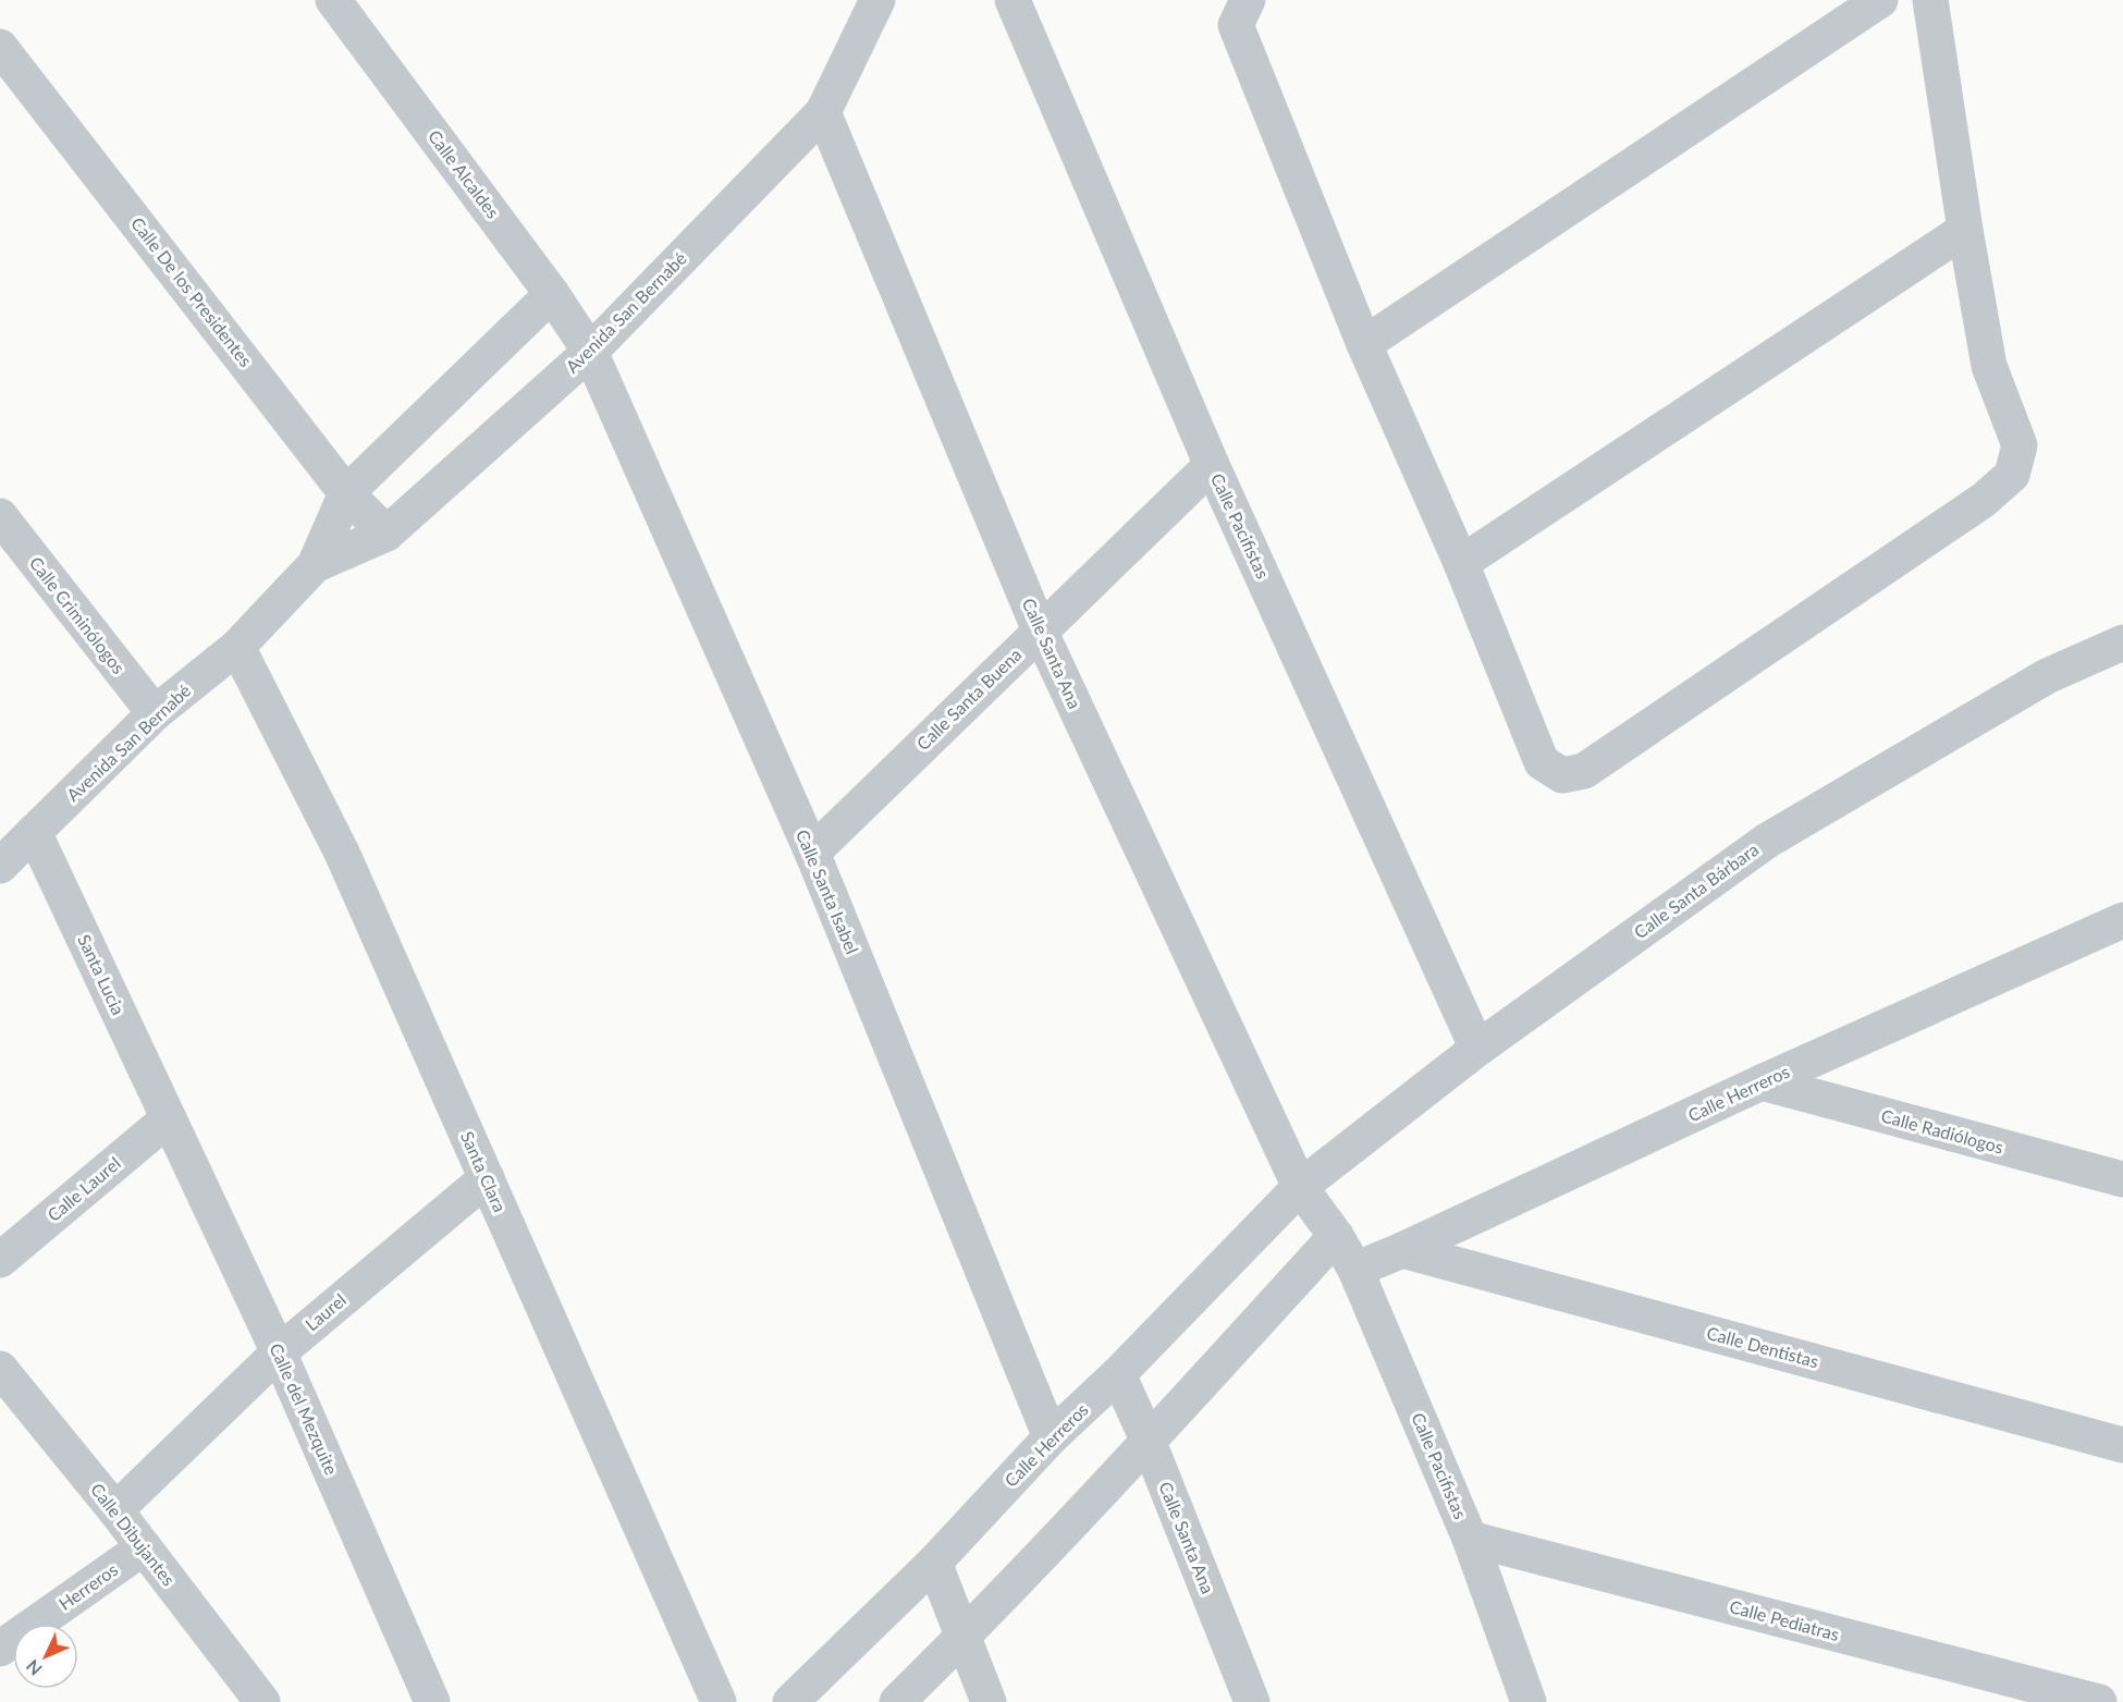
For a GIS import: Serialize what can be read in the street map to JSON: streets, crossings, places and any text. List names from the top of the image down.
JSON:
{
  "streets": {
    "street": [
      "Calle Alcaldes",
      "Calle De los Presidentes",
      "Avenida San Bernabé",
      "Calle Pacifistas",
      "Calle Criminólogos",
      "Calle Santa Ana",
      "Calle Santa Buena",
      "Calle Santa Bárbara",
      "Calle Santa Isabel",
      "Santa Lucia",
      "Calle Herreros",
      "Calle Radiólogos",
      "Santa Clara",
      "Calle Laurel",
      "Laurel",
      "Calle Dentistas",
      "Calle del Mezquite",
      "Calle Dibujantes",
      "Herreros",
      "Calle Pediatras"
    ]
  },
  "crossings": [
    ["Calle Alcaldes", "Avenida San Bernabé"],
    ["Calle Alcaldes", "Calle Santa Isabel"],
    ["Calle De los Presidentes", "Avenida San Bernabé"],
    ["Avenida San Bernabé", "Calle Criminólogos"],
    ["Avenida San Bernabé", "Calle Santa Ana"],
    ["Avenida San Bernabé", "Calle Santa Isabel"],
    ["Avenida San Bernabé", "Santa Lucia"],
    ["Avenida San Bernabé", "Santa Clara"],
    ["Calle Pacifistas", "Calle Santa Ana"],
    ["Calle Pacifistas", "Calle Santa Buena"],
    ["Calle Pacifistas", "Calle Santa Bárbara"],
    ["Calle Pacifistas", "Calle Herreros"],
    ["Calle Pacifistas", "Calle Pediatras"],
    ["Calle Santa Ana", "Calle Santa Buena"],
    ["Calle Santa Ana", "Calle Santa Bárbara"],
    ["Calle Santa Ana", "Calle Herreros"],
    ["Calle Santa Buena", "Calle Santa Isabel"],
    ["Calle Santa Bárbara", "Calle Herreros"],
    ["Calle Santa Isabel", "Calle Herreros"],
    ["Santa Lucia", "Calle Laurel"],
    ["Santa Lucia", "Calle del Mezquite"],
    ["Calle Herreros", "Calle Radiólogos"],
    ["Calle Herreros", "Calle Dentistas"],
    ["Santa Clara", "Laurel"],
    ["Calle Laurel", "Calle del Mezquite"],
    ["Laurel", "Calle del Mezquite"],
    ["Laurel", "Calle Dibujantes"],
    ["Calle Dibujantes", "Herreros"]
  ],
  "north": "bottom left"
}
